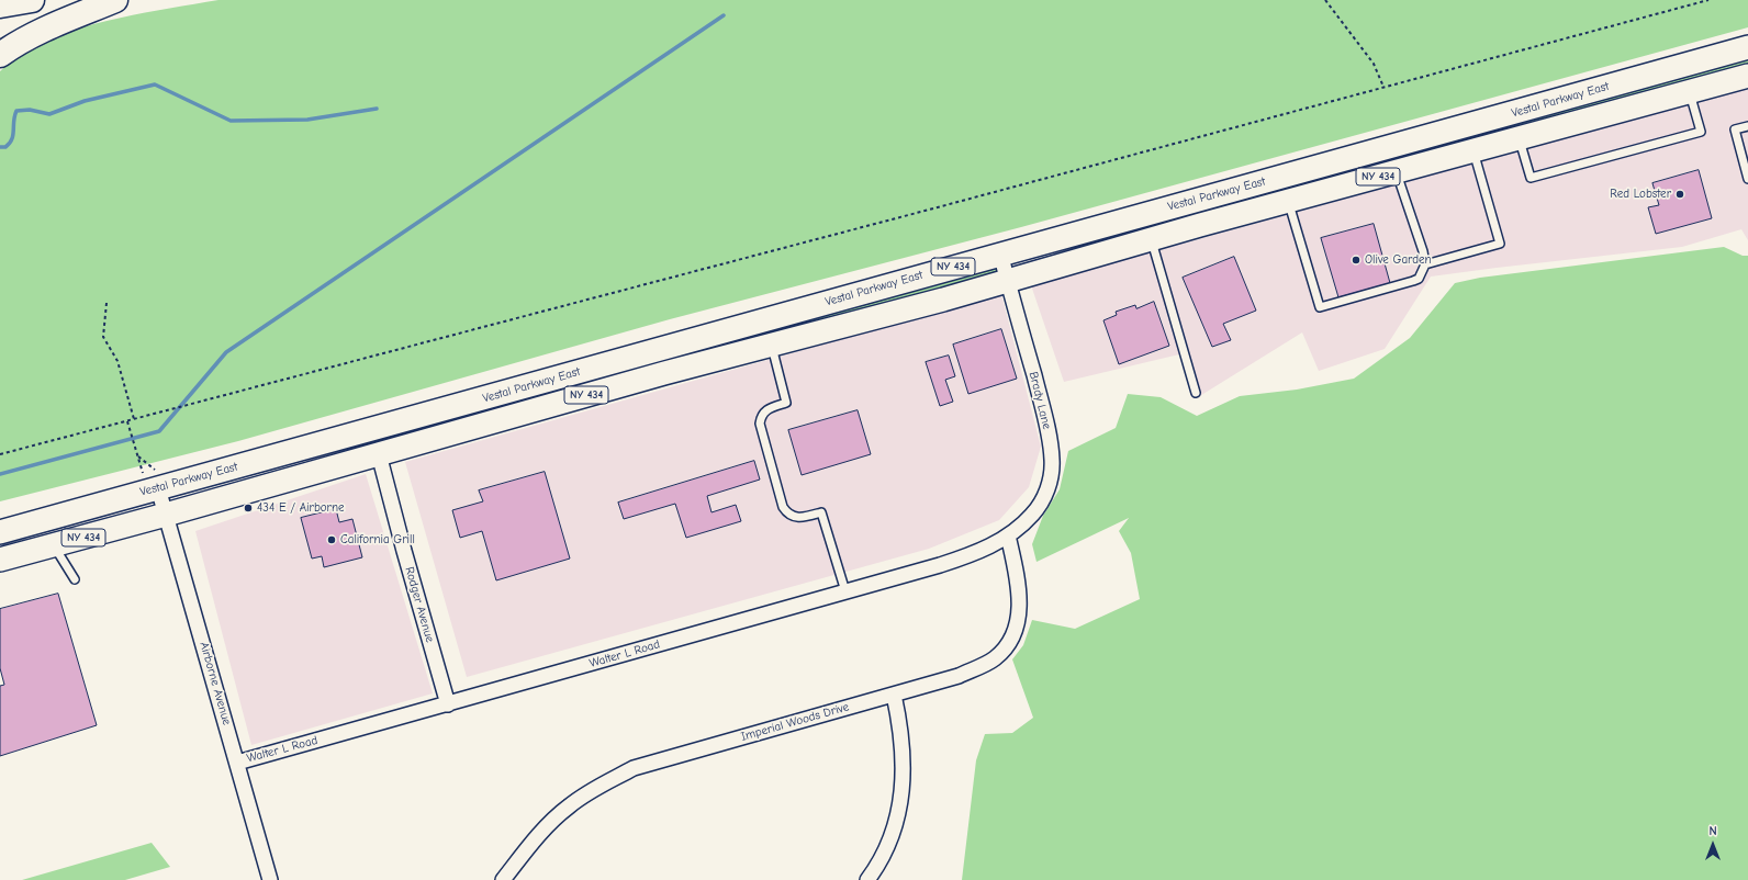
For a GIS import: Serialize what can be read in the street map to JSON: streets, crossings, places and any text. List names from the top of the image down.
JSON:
{
  "streets": {
    "main road": ["Vestal Parkway East", "NY 434"],
    "street": [
      "Brady Lane",
      "Rodger Avenue",
      "Walter L Road",
      "Airborne Avenue",
      "Imperial Woods Drive"
    ]
  },
  "crossings": [
    ["Vestal Parkway East", "Brady Lane"],
    ["Vestal Parkway East", "Rodger Avenue"],
    ["Vestal Parkway East", "Airborne Avenue"],
    ["Brady Lane", "Walter L Road"],
    ["Brady Lane", "Imperial Woods Drive"],
    ["Rodger Avenue", "Walter L Road"],
    ["Walter L Road", "Airborne Avenue"],
    ["Walter L Road", "Imperial Woods Drive"]
  ],
  "places": [
    "Red Lobster",
    "Olive Garden",
    "434 E / Airborne",
    "California Grill"
  ],
  "north": "top"
}
